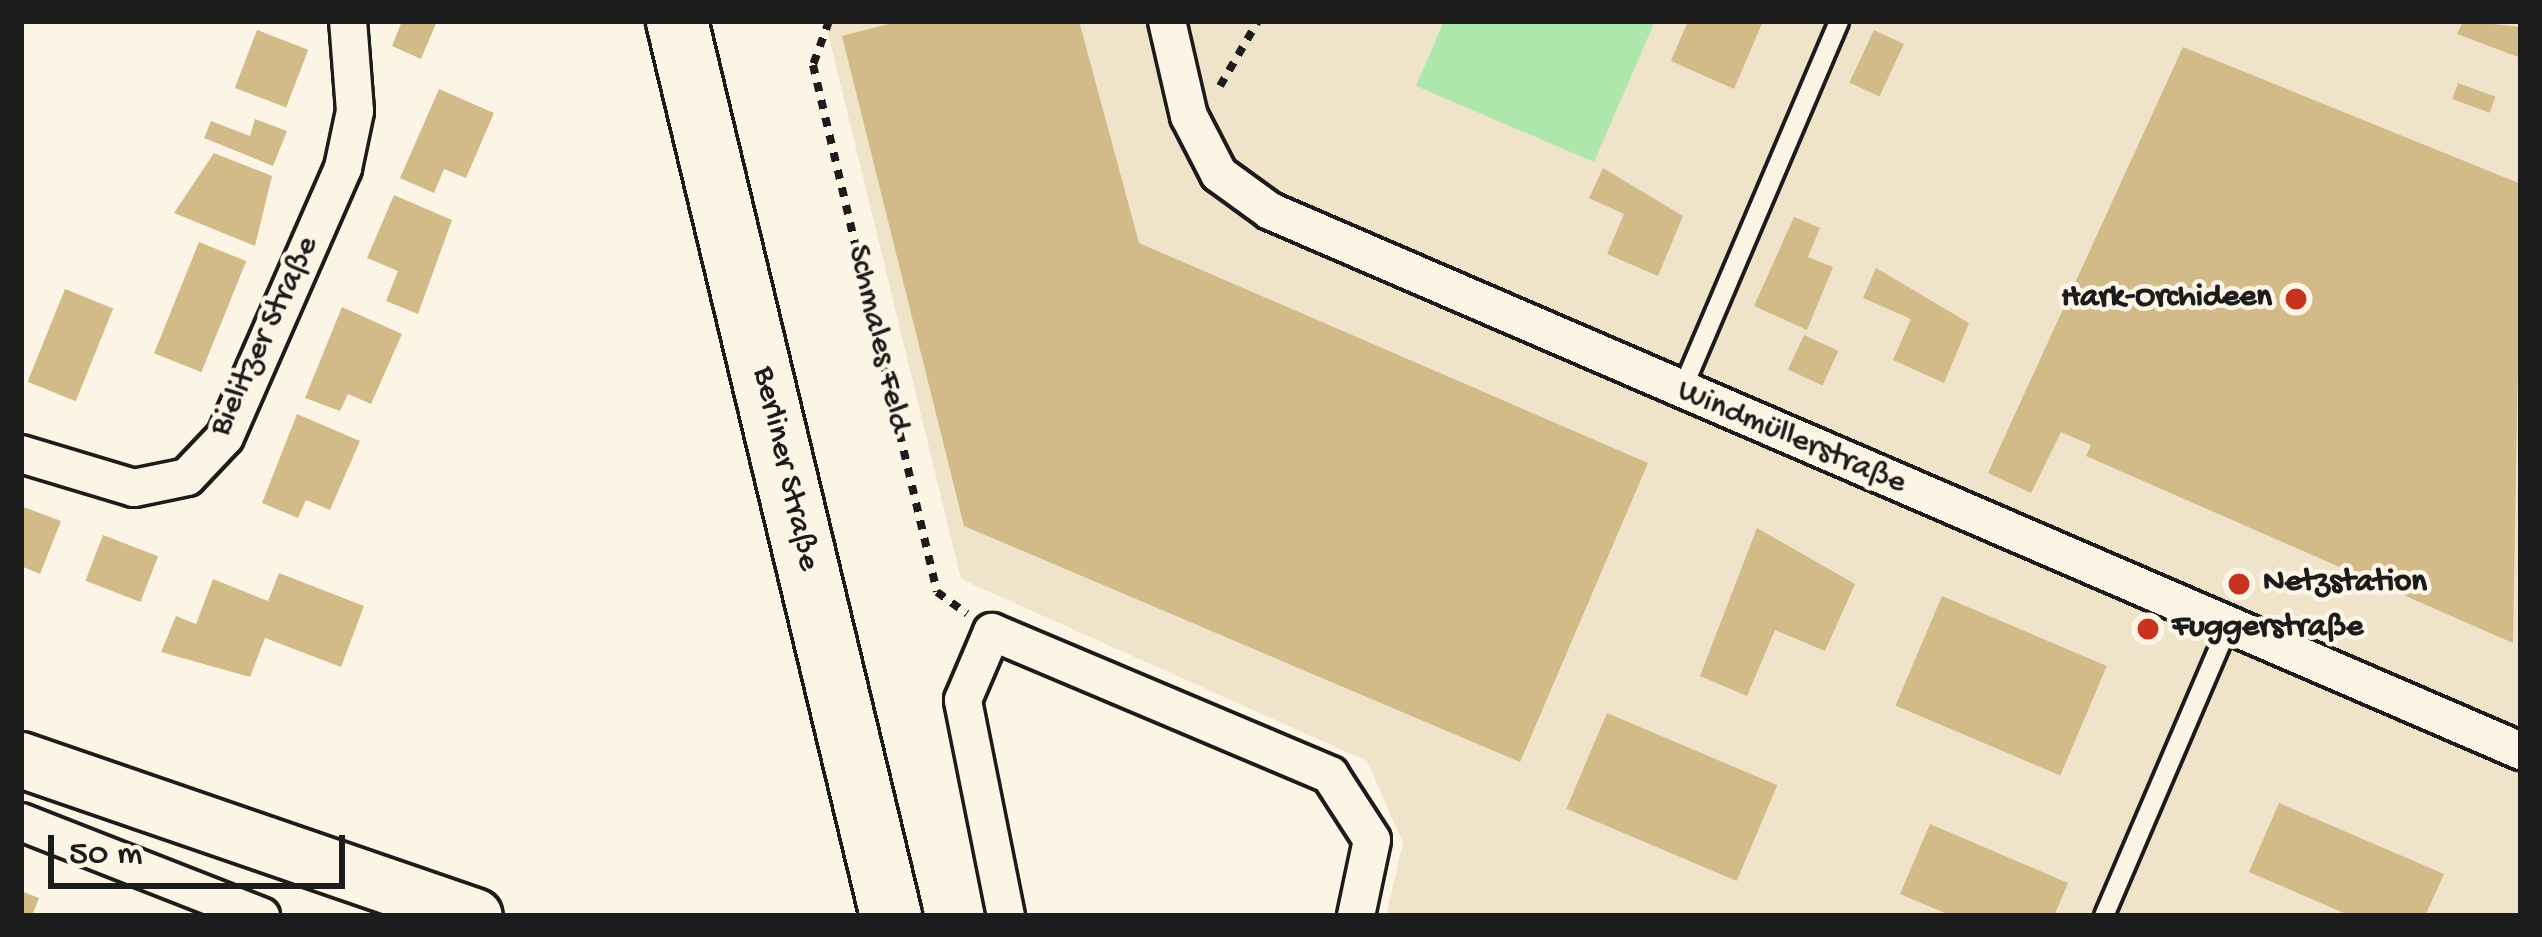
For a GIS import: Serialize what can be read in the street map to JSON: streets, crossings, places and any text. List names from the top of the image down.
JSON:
{
  "streets": {
    "main road": ["Berliner Straße"],
    "street": ["Bielitzer Straße", "Windmüllerstraße"],
    "path": ["Schmales Feld"]
  },
  "places": ["Hark-Orchideen", "Netzstation", "Fuggerstraße"],
  "scale_bar": "50 m"
}
